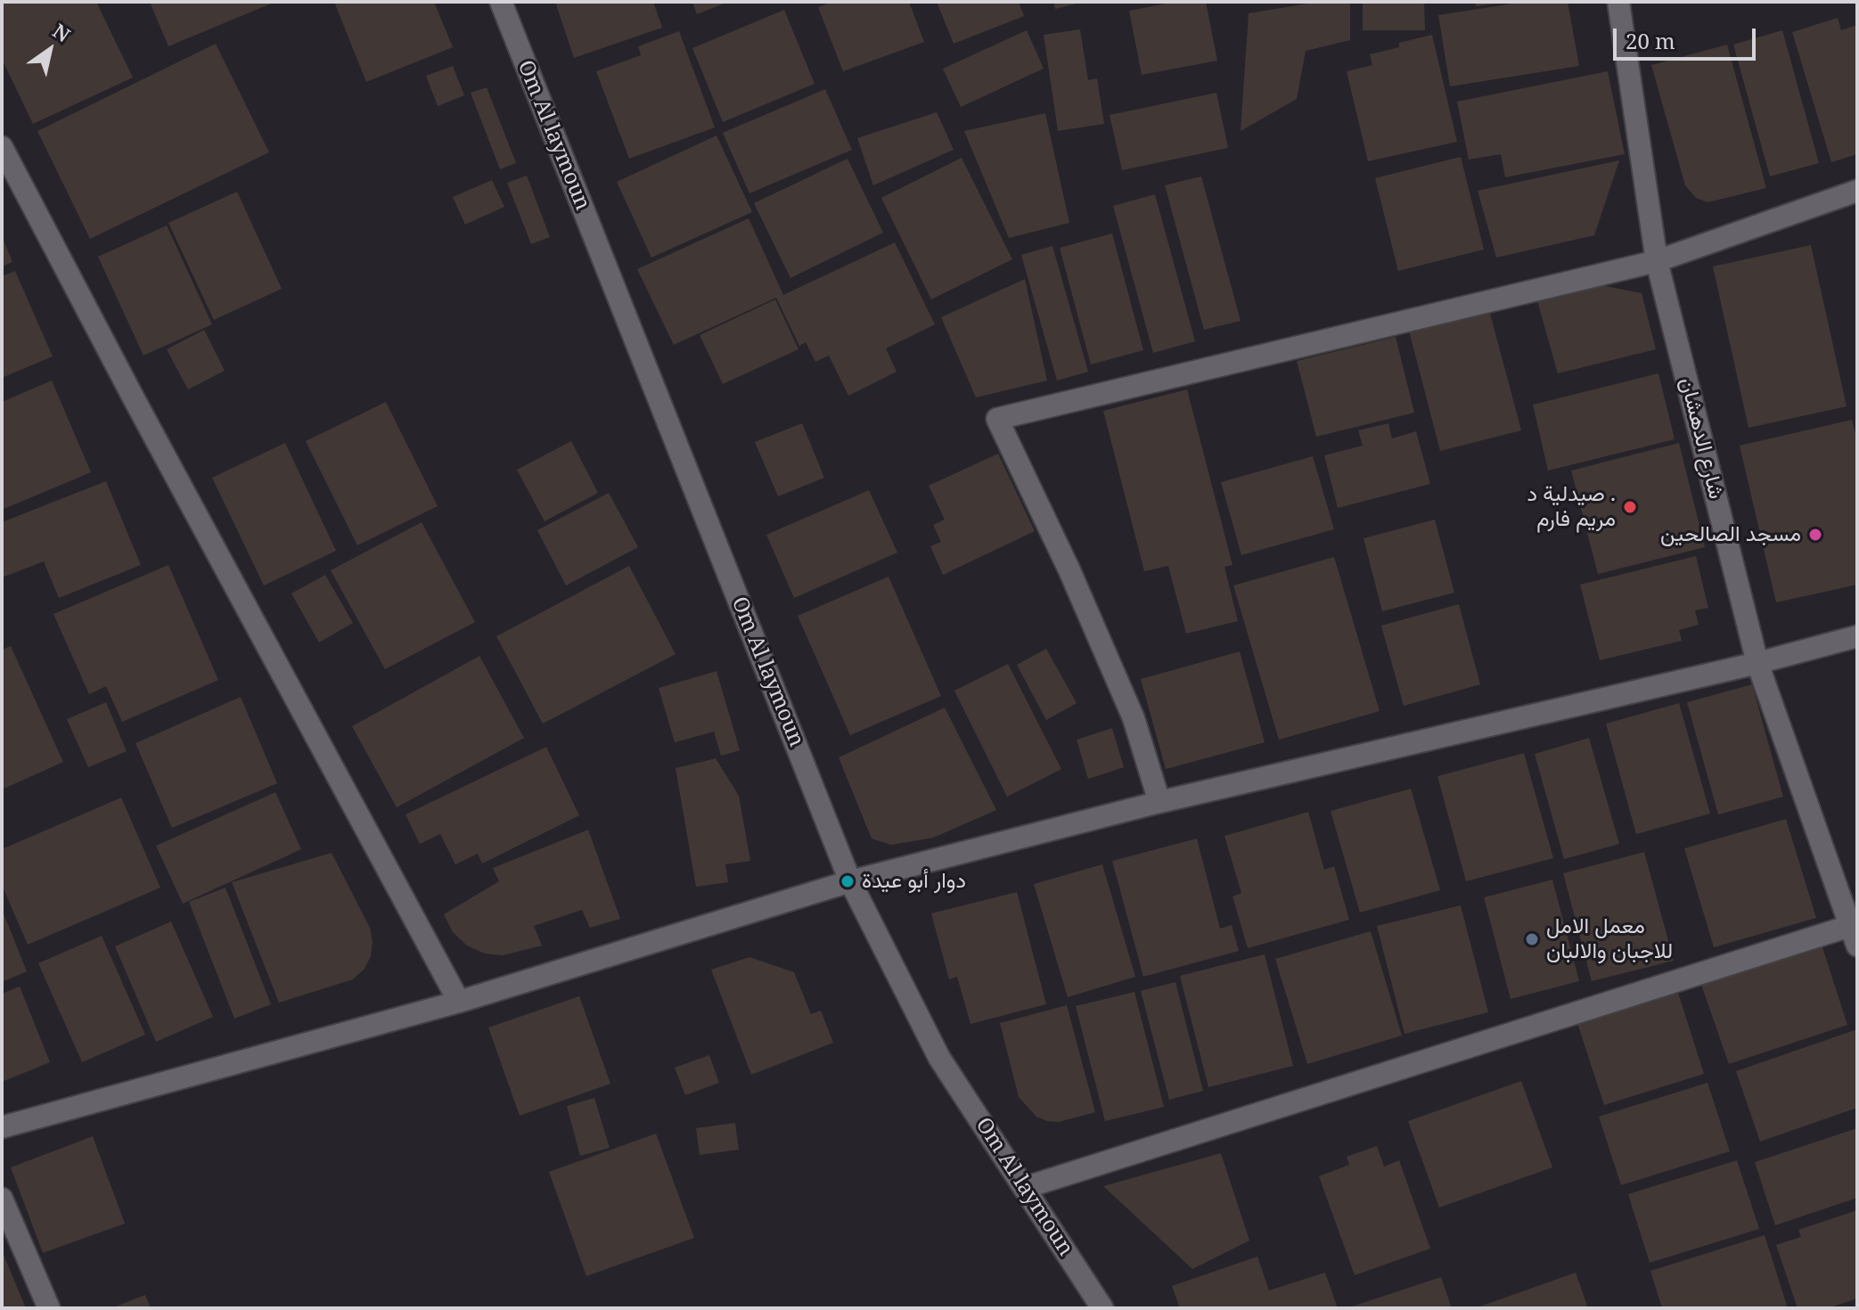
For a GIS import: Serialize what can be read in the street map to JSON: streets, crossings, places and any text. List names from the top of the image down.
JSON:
{
  "streets": {
    "street": ["Om Al laymoun", "شارع الدهشان"]
  },
  "places": [
    "صيدلية د . مريم فارم",
    "مسجد الصالحين",
    "دوار أبو عيدة",
    "معمل الامل للاجبان والالبان"
  ],
  "scale_bar": "20 m",
  "north": "top right"
}
